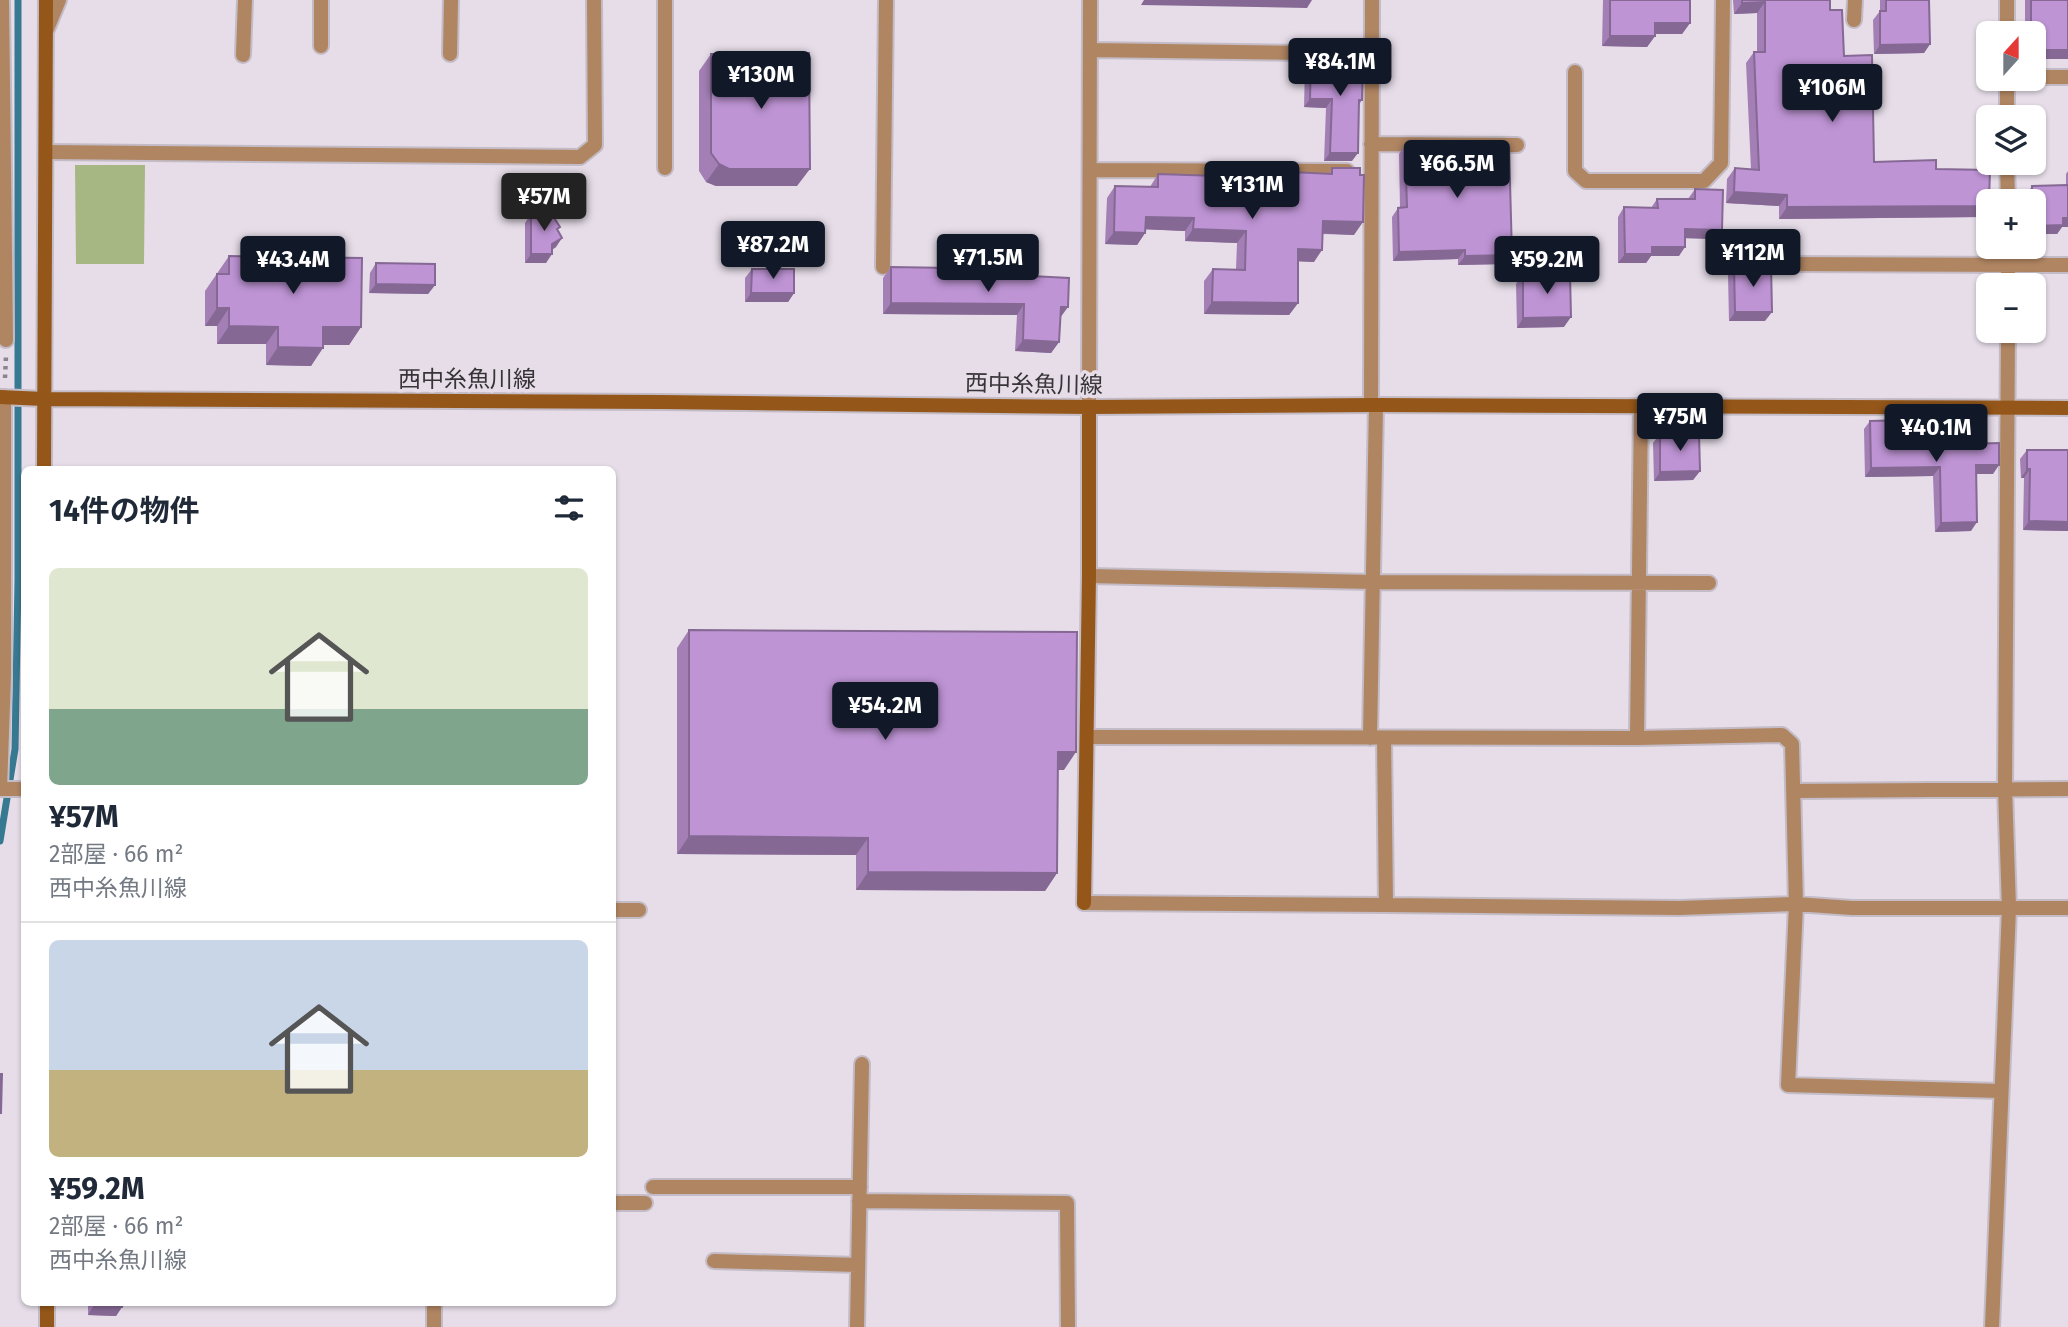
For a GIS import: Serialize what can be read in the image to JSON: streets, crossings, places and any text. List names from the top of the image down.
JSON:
{
  "streets": {
    "main road": ["西中糸魚川線"]
  },
  "north": "top",
  "page": {
    "map_buttons": ["+", "−"],
    "price": [
      "¥84.1M",
      "¥130M",
      "¥106M",
      "¥66.5M",
      "¥131M",
      "¥57M",
      "¥87.2M",
      "¥112M",
      "¥71.5M",
      "¥43.4M",
      "¥59.2M",
      "¥75M",
      "¥40.1M",
      "¥54.2M"
    ],
    "heading": "14件の物件",
    "list": [
      {
        "name": "¥57M",
        "note": "2部屋 · 66 m² · 西中糸魚川線"
      },
      {
        "name": "¥59.2M",
        "note": "2部屋 · 66 m² · 西中糸魚川線"
      }
    ]
  }
}
